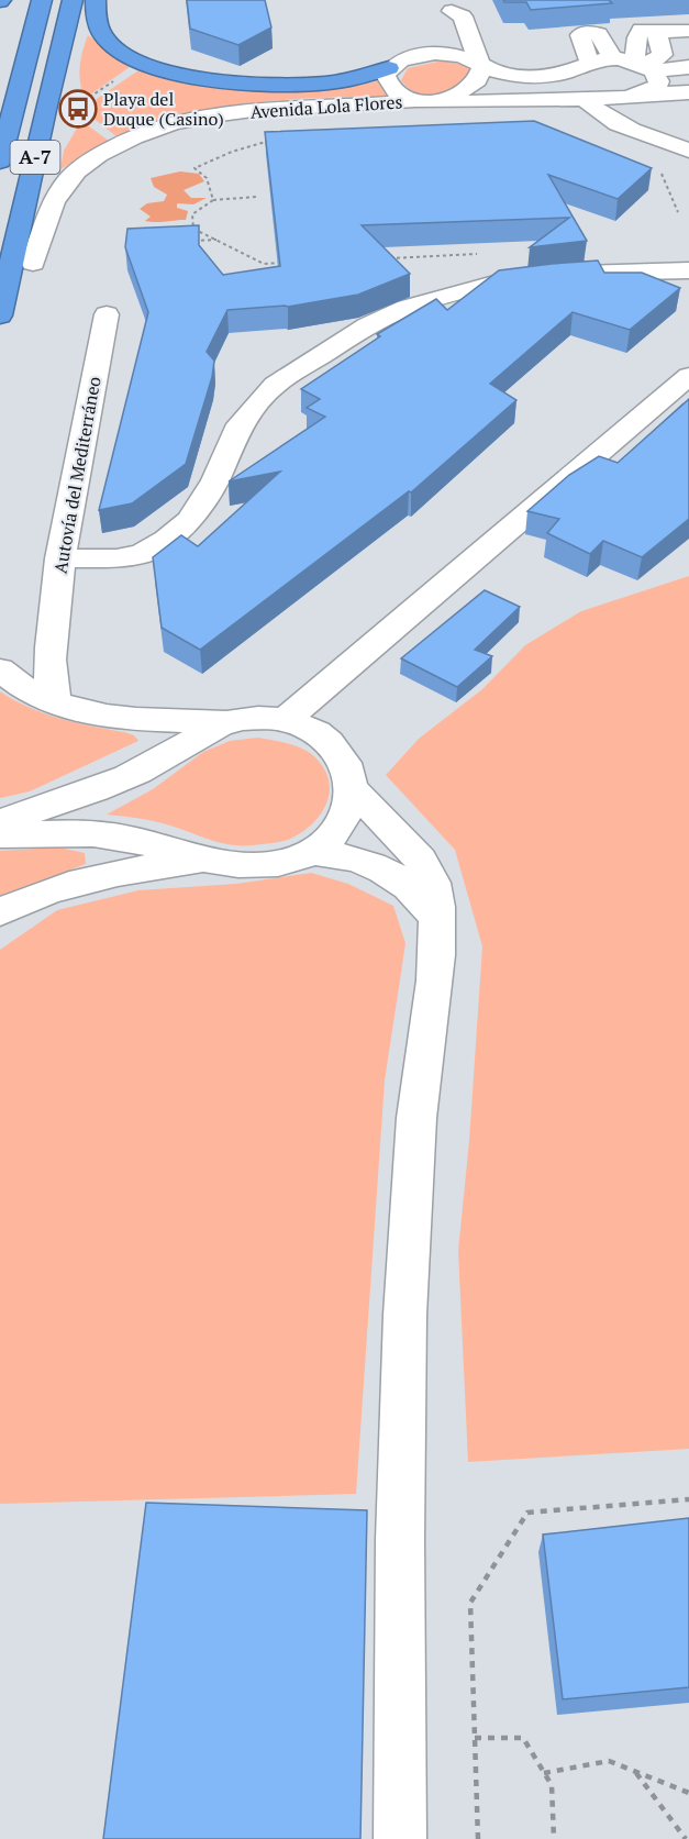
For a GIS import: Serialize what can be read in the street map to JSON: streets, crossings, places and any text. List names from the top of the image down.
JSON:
{
  "streets": {
    "highway": ["A-7"],
    "street": ["Avenida Lola Flores", "Autovía del Mediterráneo"]
  },
  "places": {
    "bus stop": ["Playa del Duque (Casino)"]
  }
}
